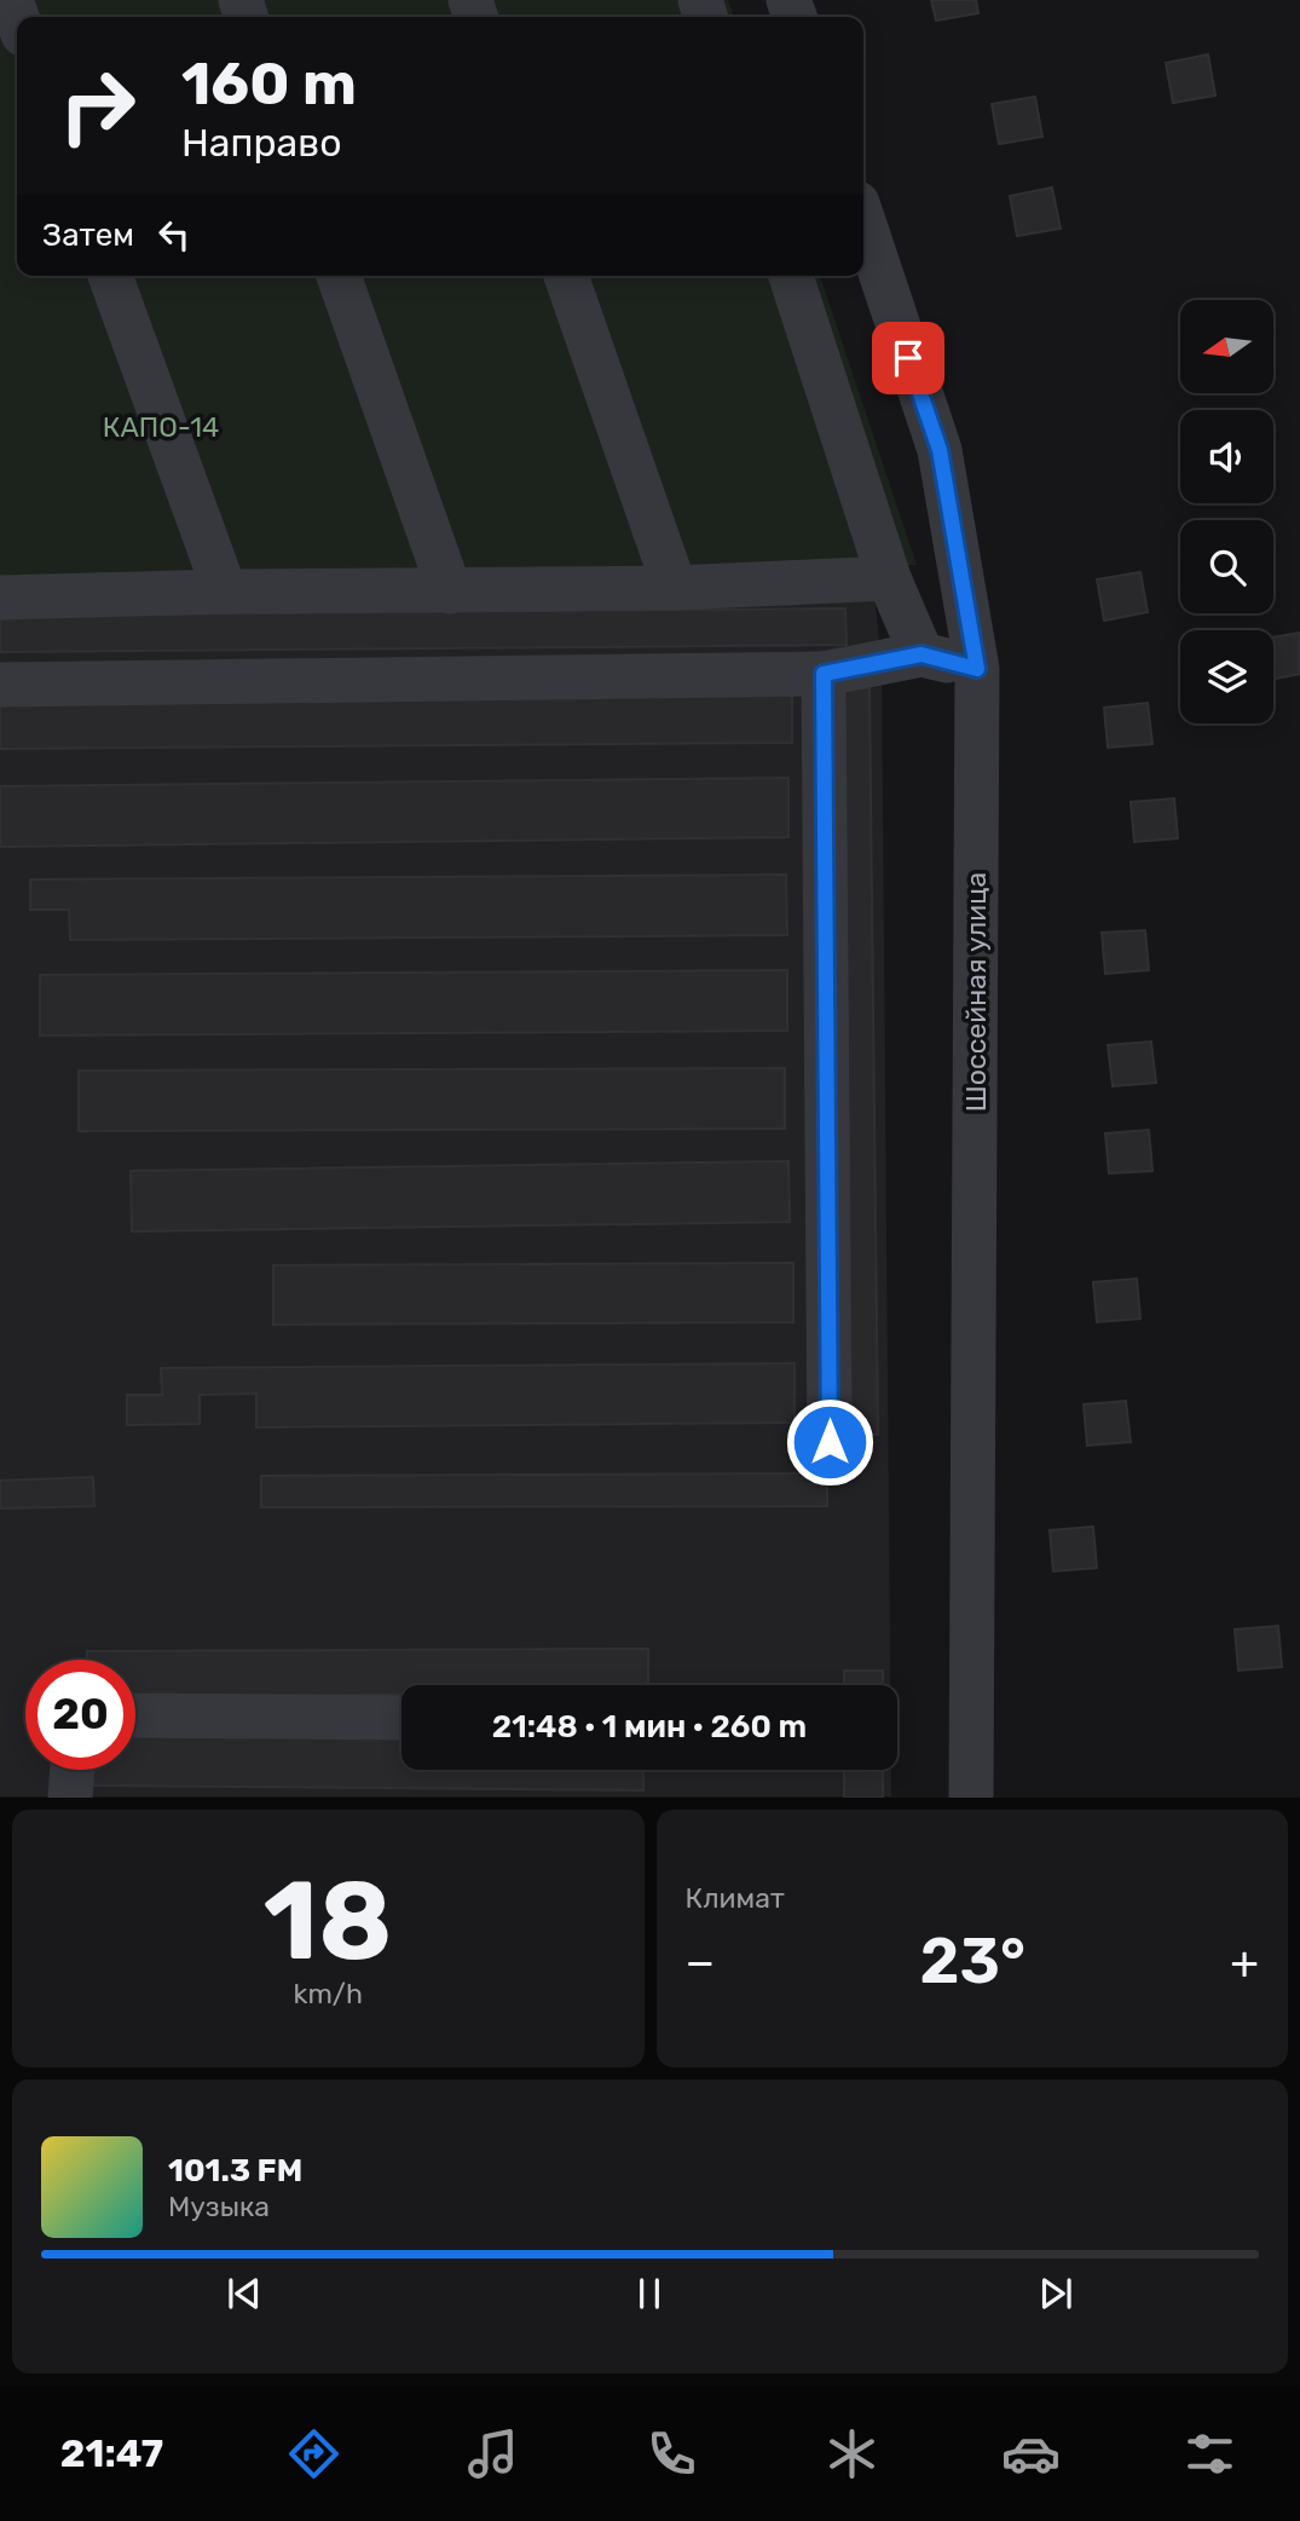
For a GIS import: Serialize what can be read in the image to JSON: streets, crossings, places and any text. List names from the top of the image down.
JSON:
{
  "streets": {
    "street": ["Шоссейная улица"]
  },
  "parks": ["КАПО-14"],
  "north": "left",
  "page": {
    "turn": ["160 m", "Направо"],
    "then": "Затем",
    "limit": "20",
    "trip": "21:48 · 1 мин · 260 m",
    "tile": [
      ["18", "km/h"],
      "Климат"
    ],
    "heat": ["−", "23°", "+"],
    "song": ["101.3 FM", "Музыка"],
    "tabs": "21:47"
  }
}
